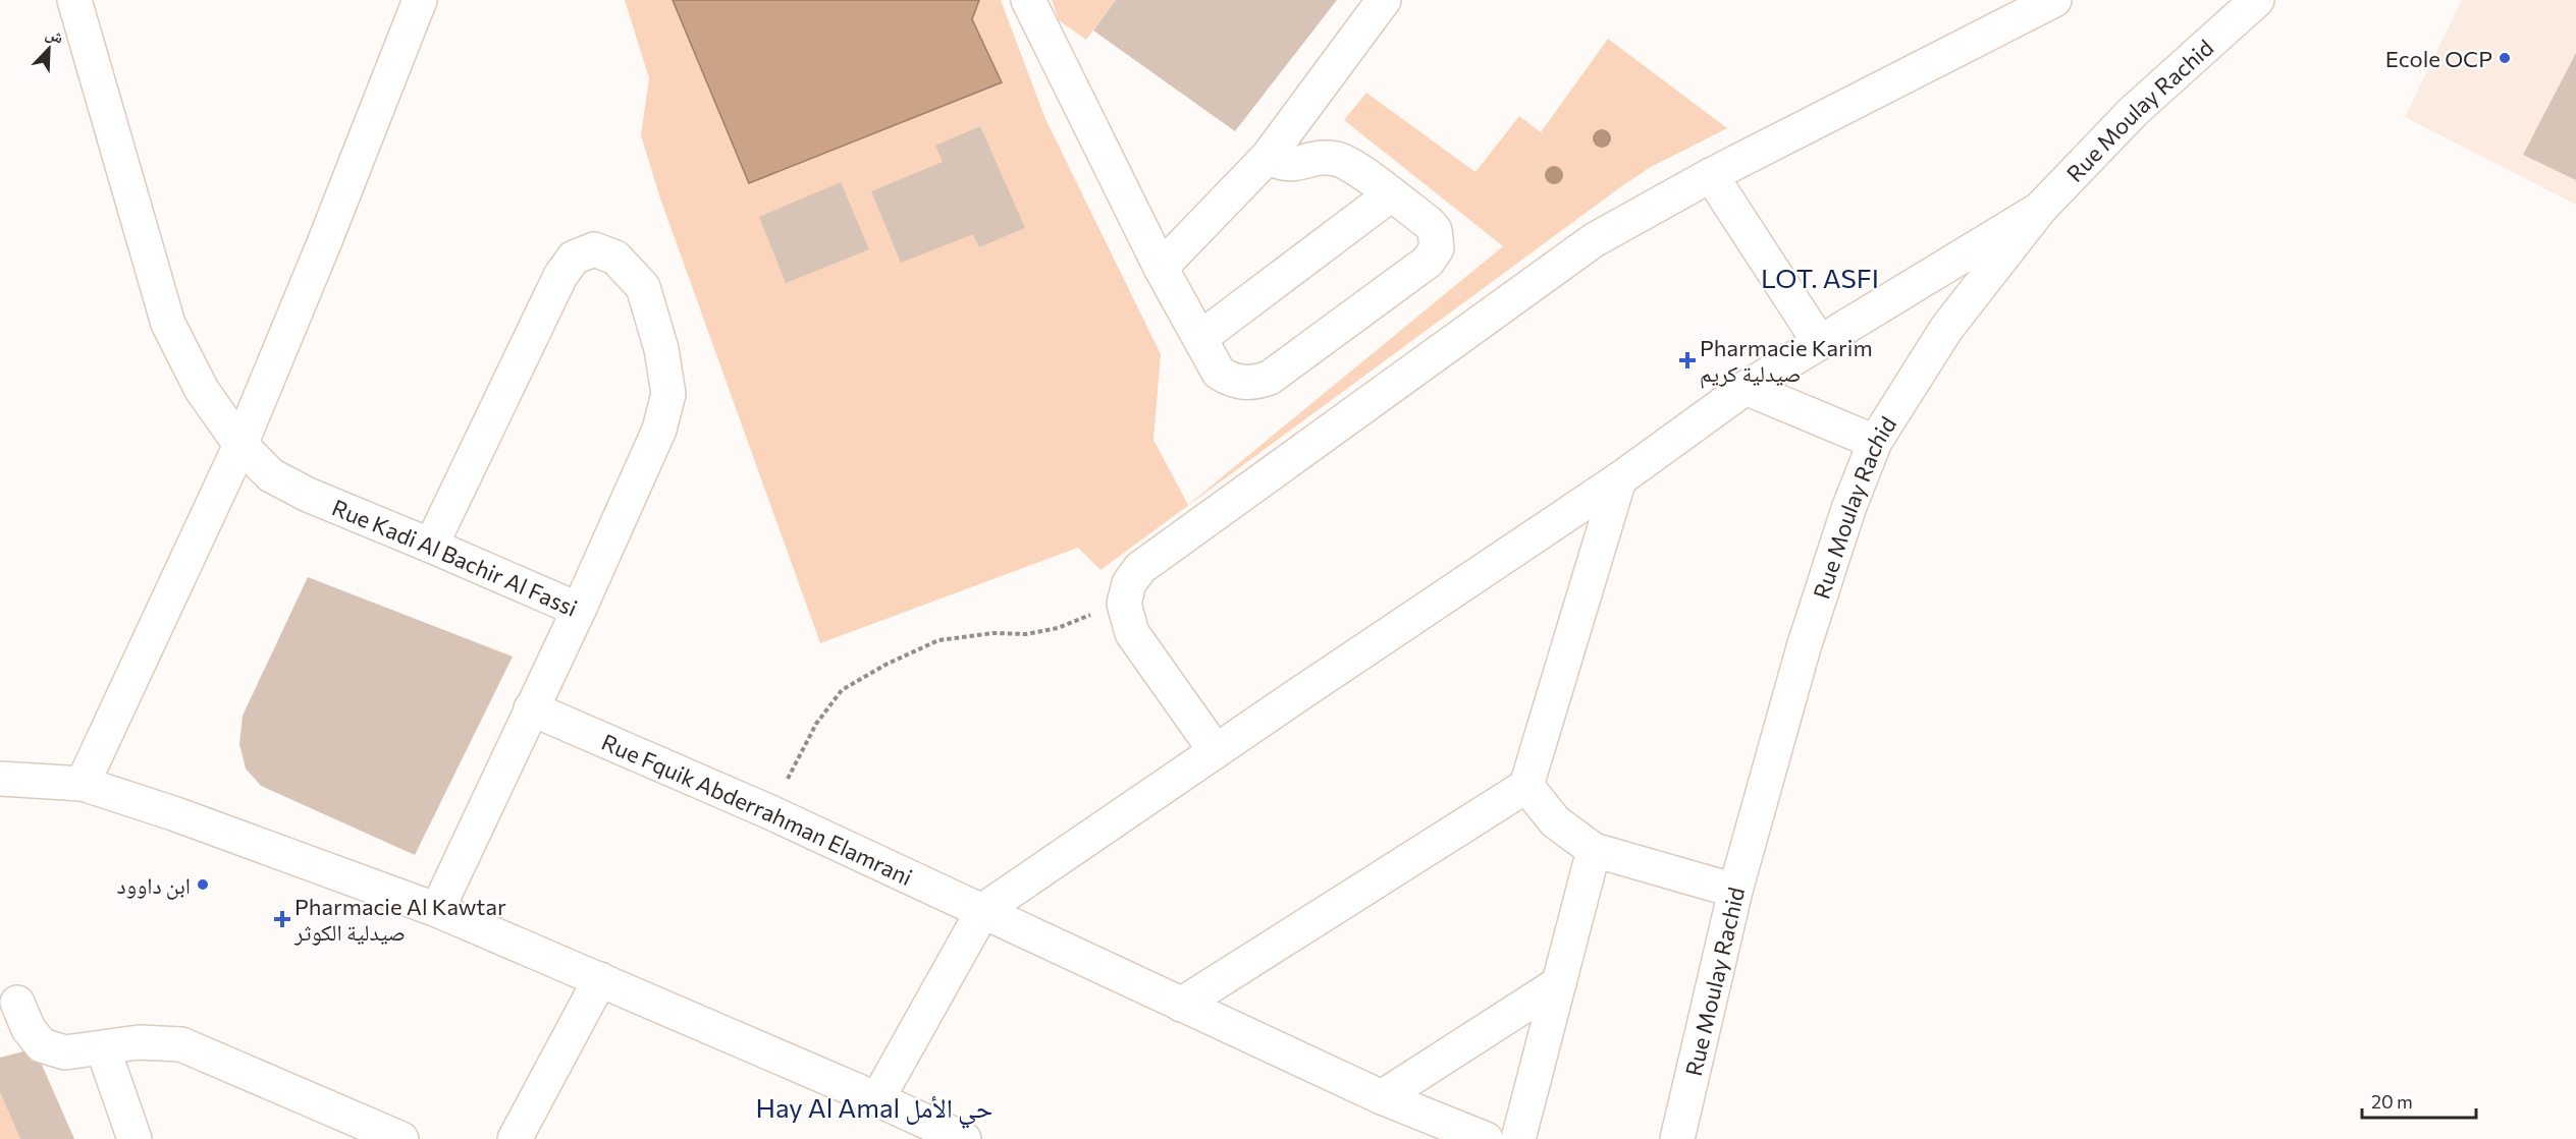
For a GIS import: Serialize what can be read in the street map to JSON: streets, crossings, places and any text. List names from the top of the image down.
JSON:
{
  "streets": {
    "street": ["Rue Moulay Rachid", "Rue Kadi Al Bachir Al Fassi", "Rue Fquik Abderrahman Elamrani"]
  },
  "crossings": [
    ["Rue Kadi Al Bachir Al Fassi", "Rue Fquik Abderrahman Elamrani"]
  ],
  "districts": ["LOT. ASFI", "Hay Al Amal حي الأمل"],
  "places": {
    "other": ["Ecole OCP", "ابن داوود"],
    "health": ["Pharmacie Karim صيدلية كريم", "Pharmacie Al Kawtar صيدلية الكوثر"]
  },
  "scale_bar": "20 m",
  "north": "top right"
}
